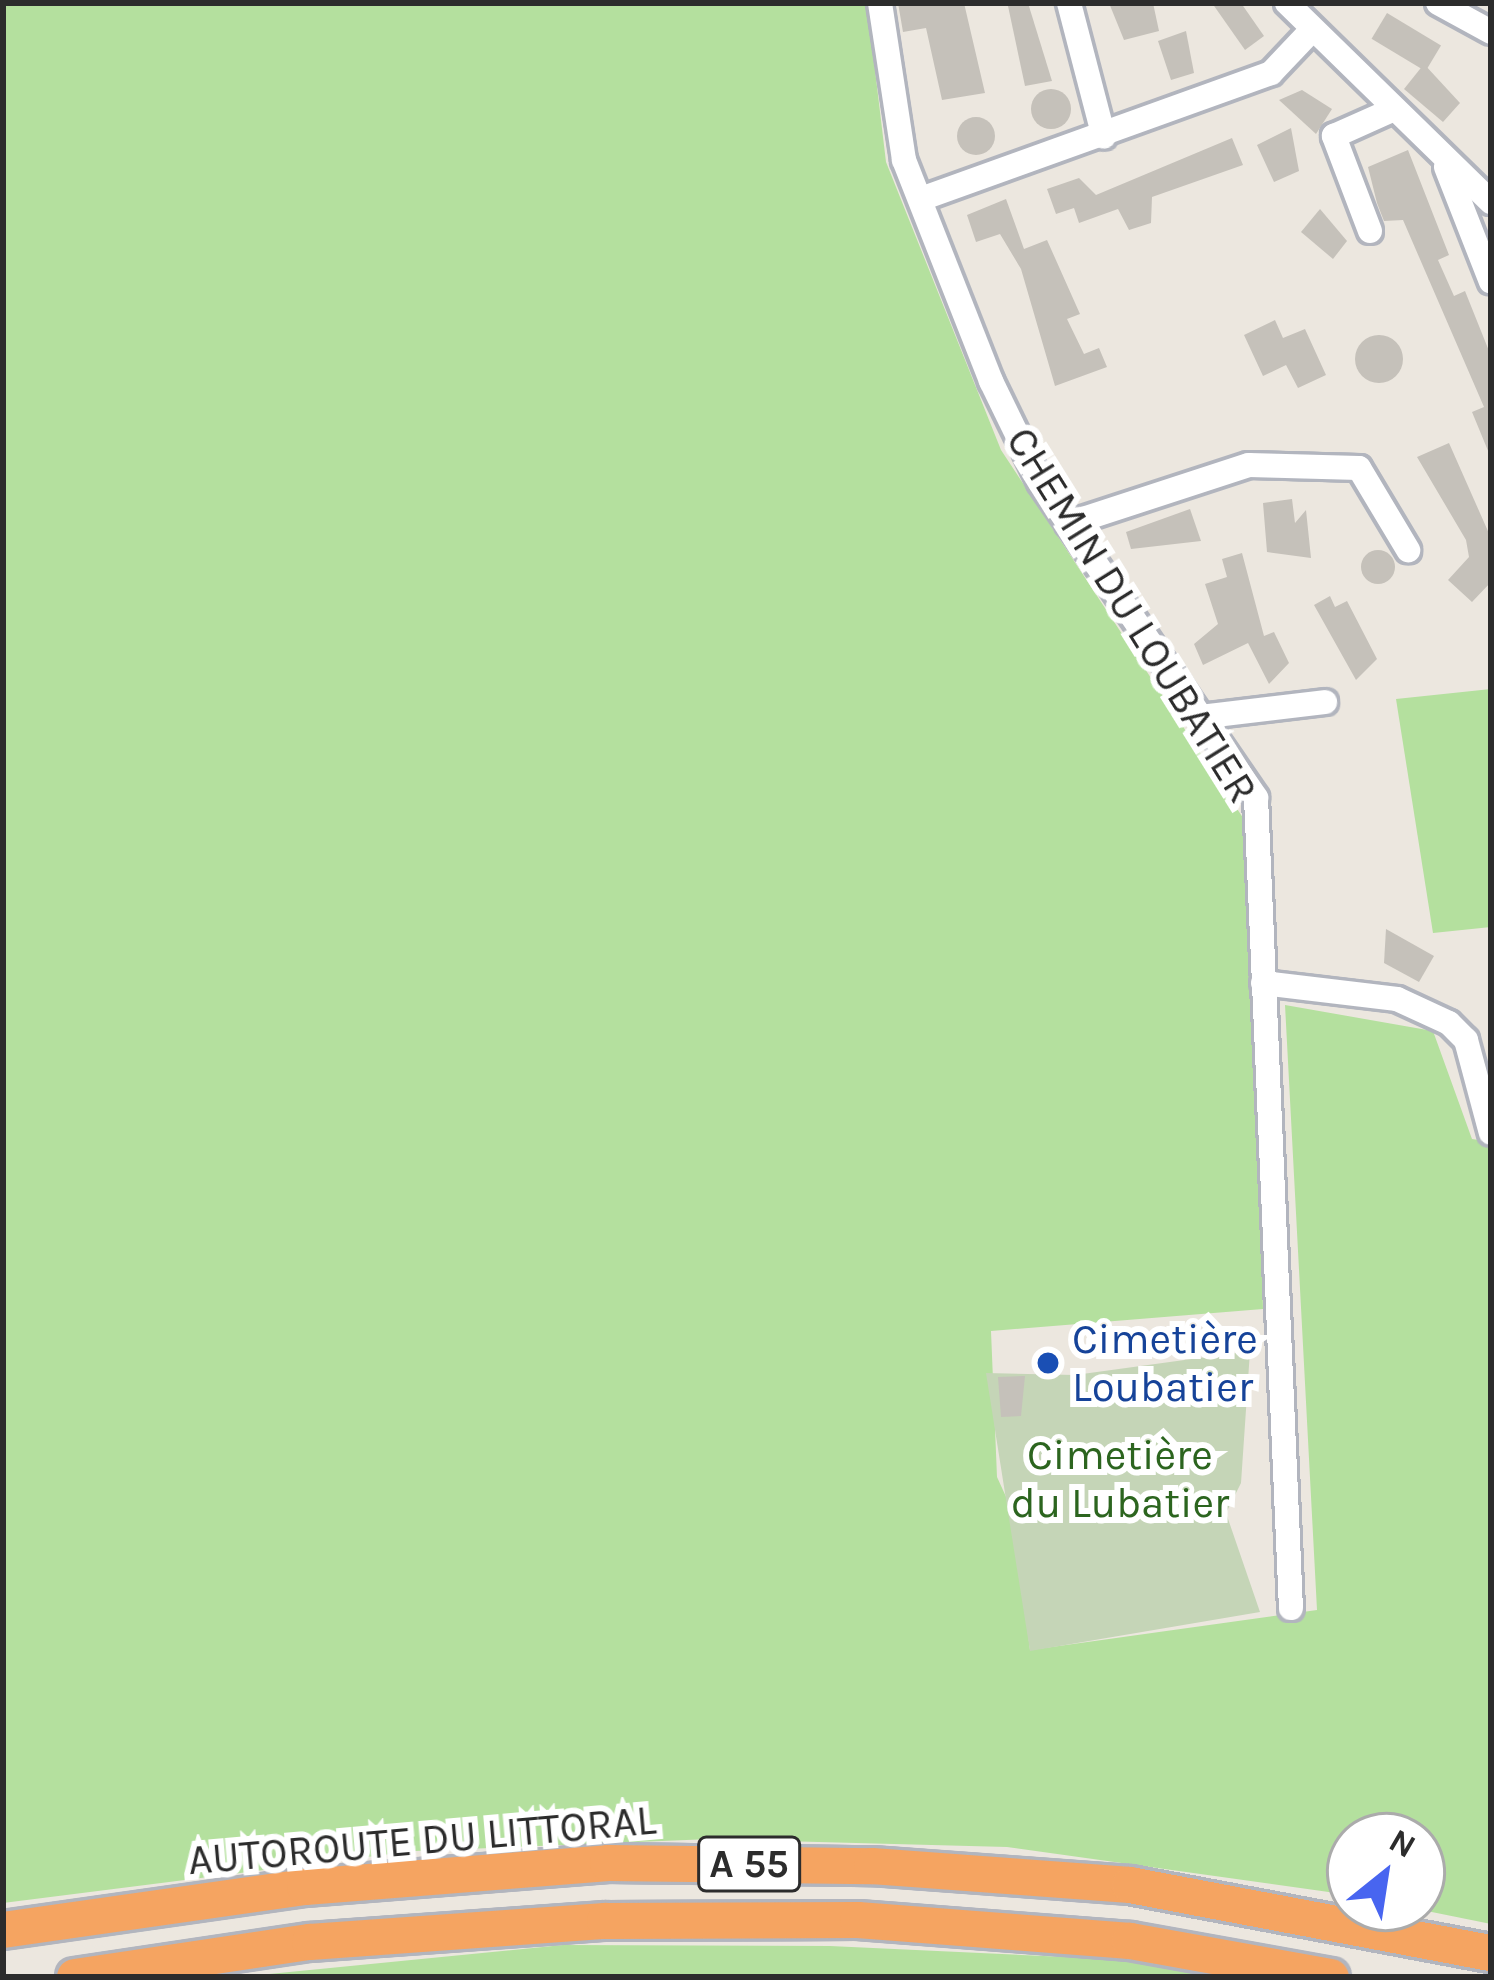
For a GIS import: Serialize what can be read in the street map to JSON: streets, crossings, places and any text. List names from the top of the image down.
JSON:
{
  "streets": {
    "highway": ["AUTOROUTE DU LITTORAL", "A 55"],
    "street": ["CHEMIN DU LOUBATIER"]
  },
  "parks": ["Cimetière du Lubatier"],
  "places": ["Cimetière Loubatier"],
  "north": "top right"
}
